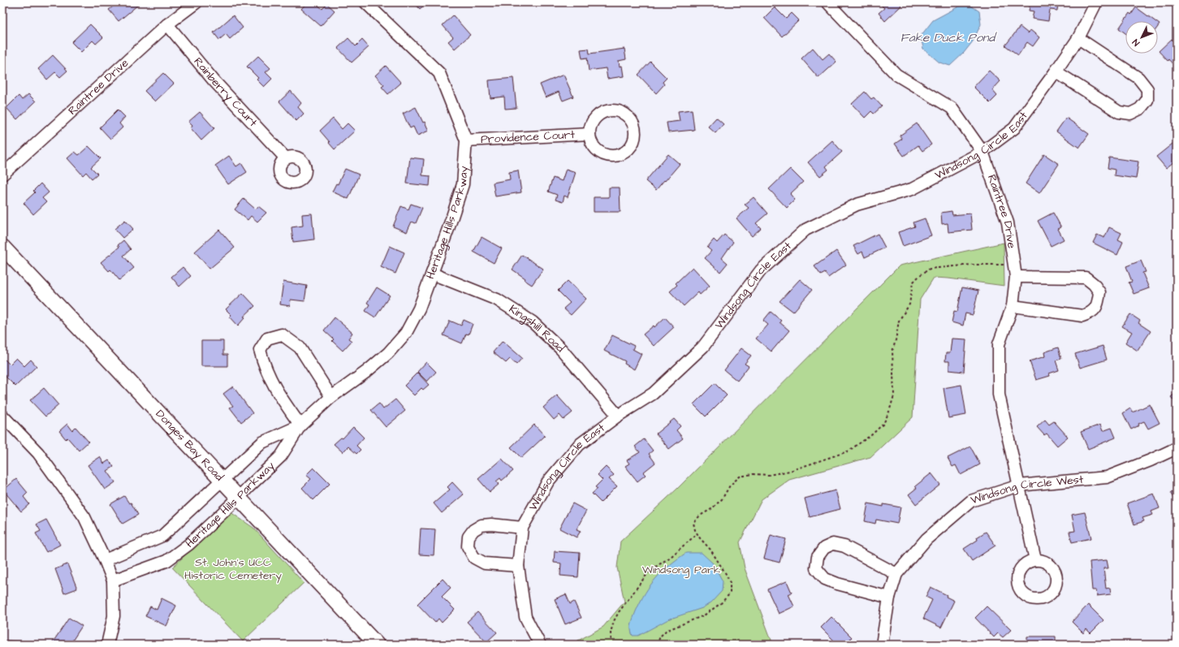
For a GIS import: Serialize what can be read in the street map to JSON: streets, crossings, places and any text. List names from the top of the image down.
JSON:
{
  "streets": {
    "street": [
      "Raintree Drive",
      "Rainberry Court",
      "Providence Court",
      "Windsong Circle East",
      "Heritage Hills Parkway",
      "Kingshill Road",
      "Donges Bay Road",
      "Windsong Circle West"
    ]
  },
  "crossings": [
    ["Raintree Drive", "Rainberry Court"],
    ["Raintree Drive", "Windsong Circle East"],
    ["Raintree Drive", "Windsong Circle West"],
    ["Providence Court", "Heritage Hills Parkway"],
    ["Windsong Circle East", "Kingshill Road"],
    ["Heritage Hills Parkway", "Kingshill Road"],
    ["Heritage Hills Parkway", "Donges Bay Road"]
  ],
  "water": ["Fake Duck Pond"],
  "parks": ["St. John's UCC Historic Cemetery", "Windsong Park"],
  "north": "bottom left"
}
